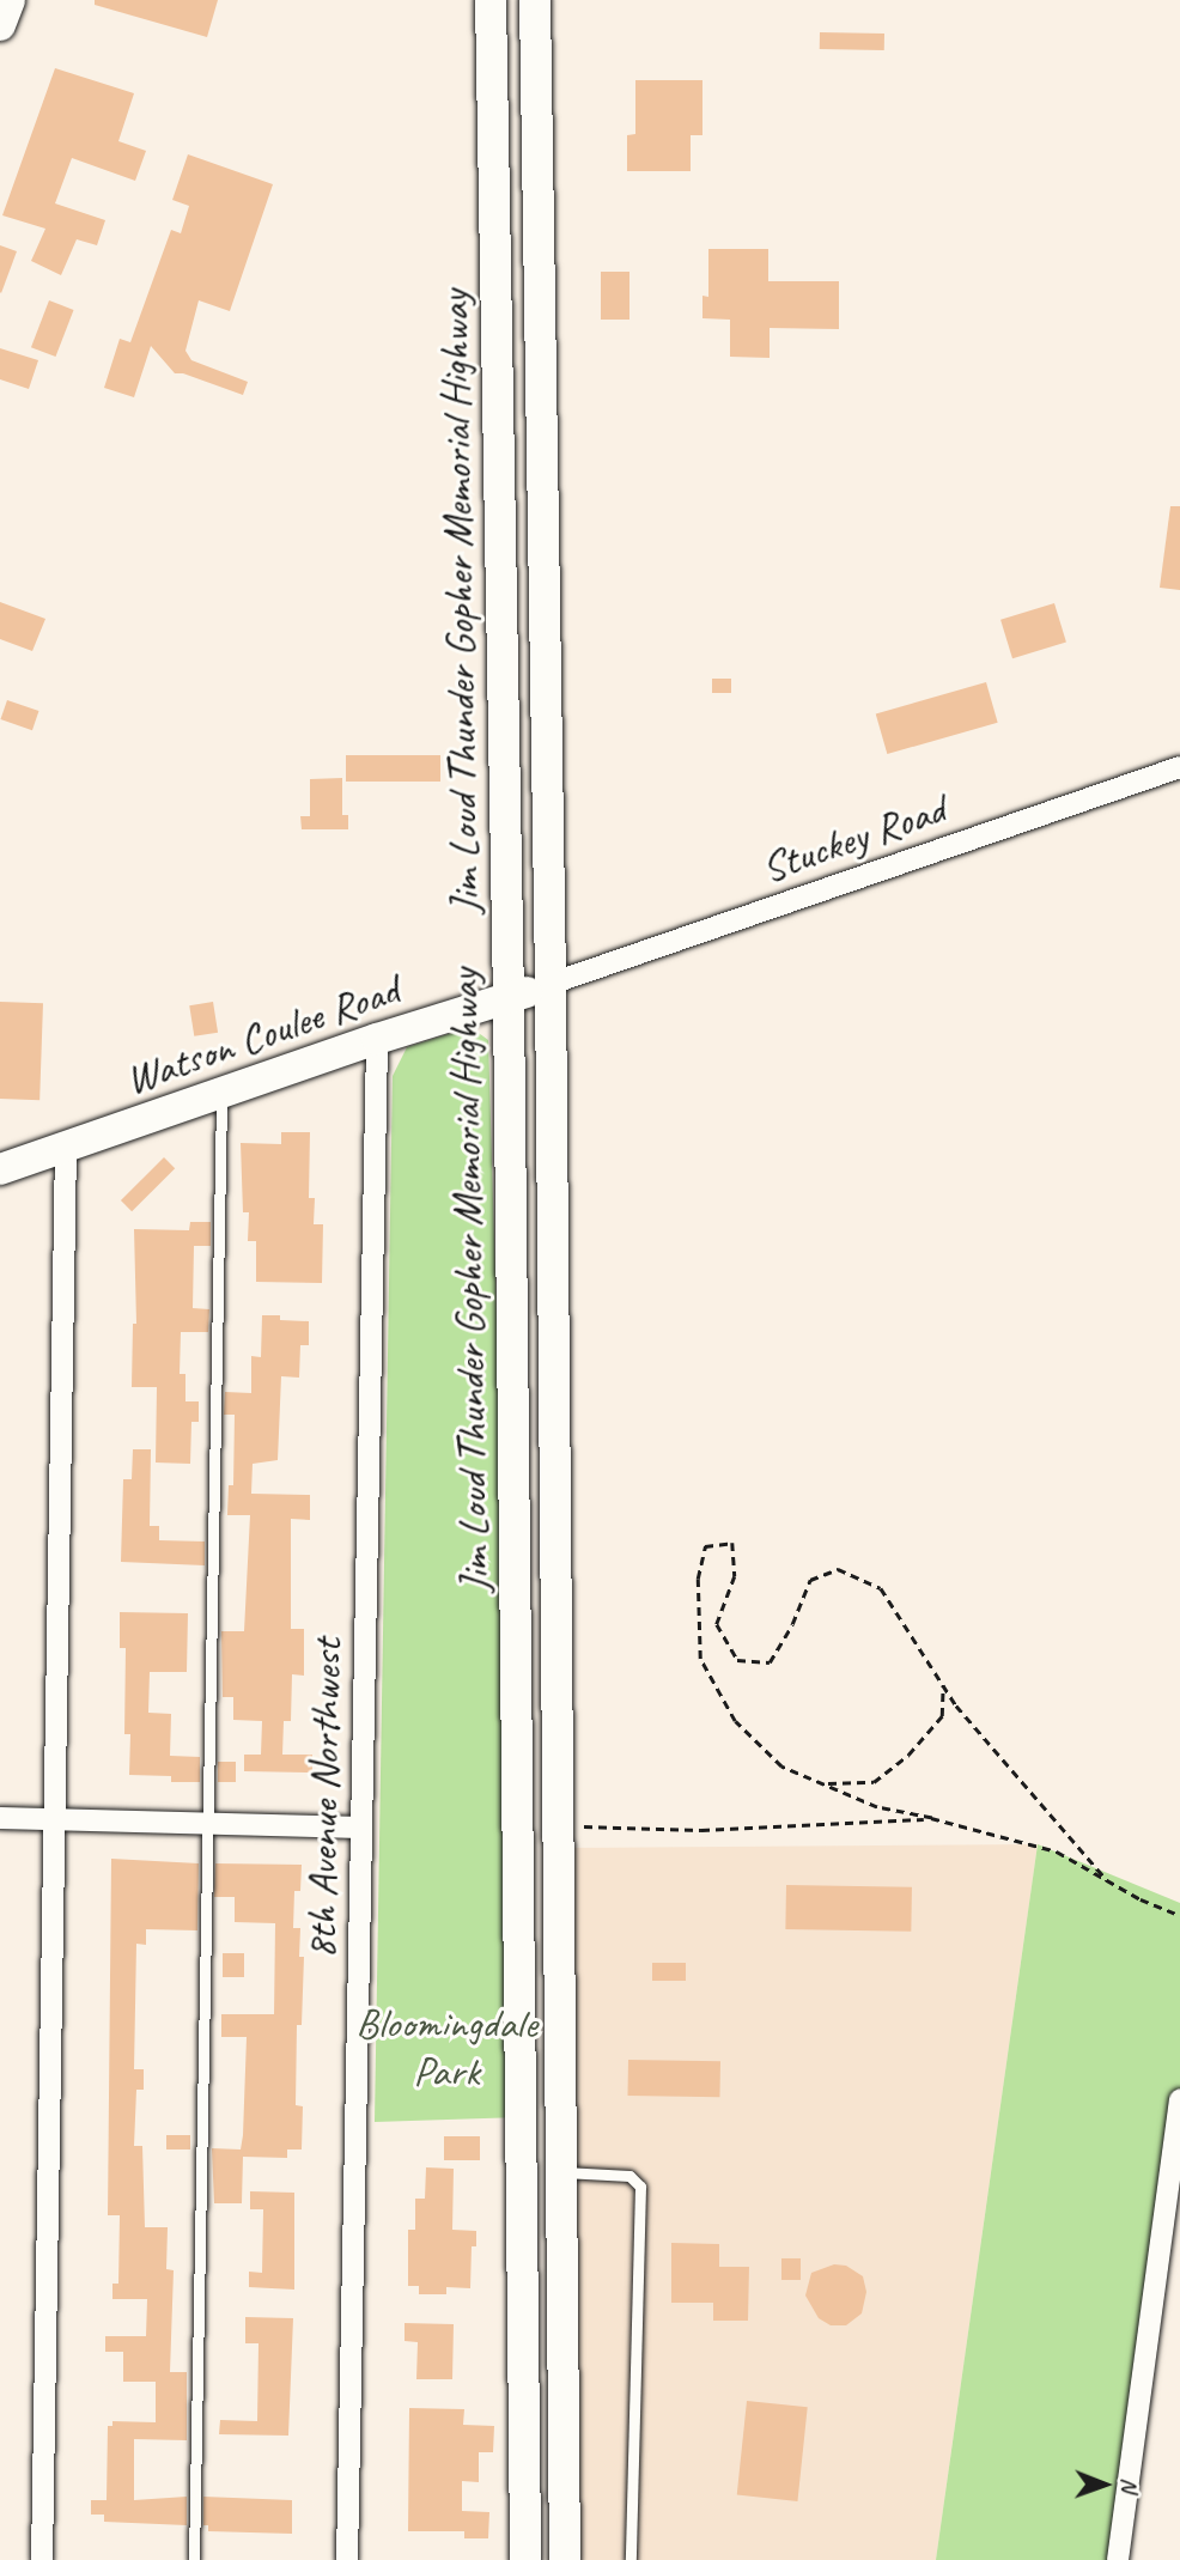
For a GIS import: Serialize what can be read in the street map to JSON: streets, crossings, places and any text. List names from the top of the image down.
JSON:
{
  "streets": {
    "main road": ["Jim Loud Thunder Gopher Memorial Highway", "Watson Coulee Road"],
    "street": ["Stuckey Road", "8th Avenue Northwest"]
  },
  "crossings": [
    ["Jim Loud Thunder Gopher Memorial Highway", "Stuckey Road"],
    ["Jim Loud Thunder Gopher Memorial Highway", "Watson Coulee Road"],
    ["Stuckey Road", "Watson Coulee Road"],
    ["Watson Coulee Road", "8th Avenue Northwest"]
  ],
  "parks": ["Bloomingdale Park"],
  "north": "right"
}
